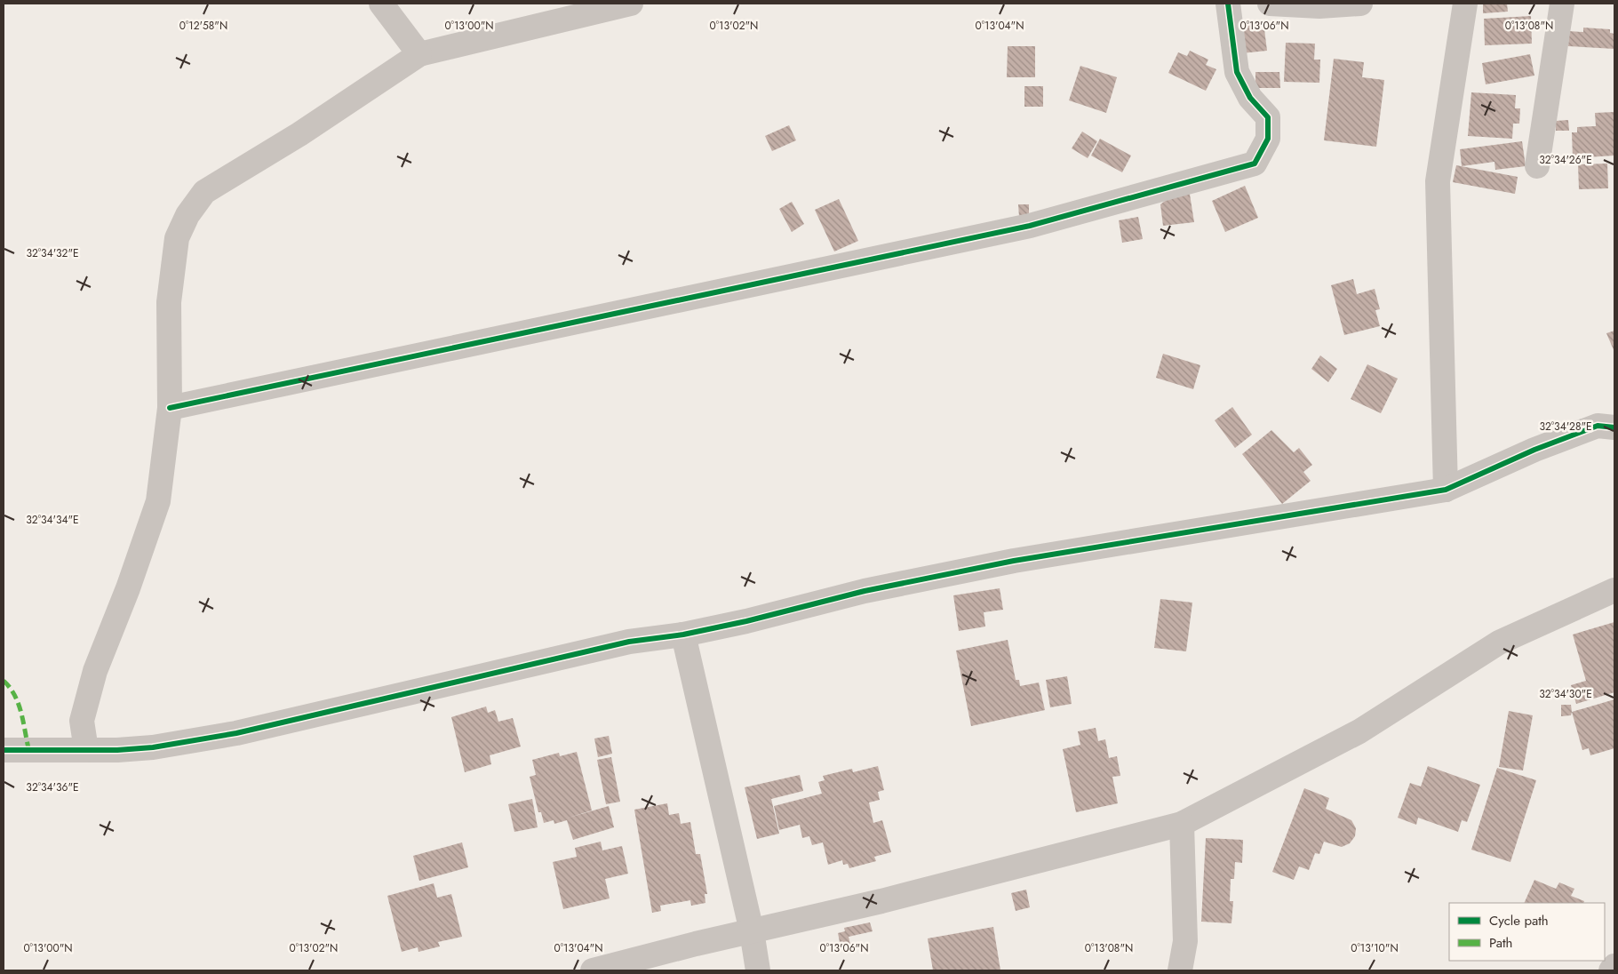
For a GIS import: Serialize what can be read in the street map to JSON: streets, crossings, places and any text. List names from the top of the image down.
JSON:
{
  "legend": ["Cycle path", "Path"],
  "coordinates": [
    "0°12'58\"N",
    "0°13'00\"N",
    "0°13'02\"N",
    "0°13'04\"N",
    "0°13'06\"N",
    "0°13'08\"N",
    "32°34'26\"E",
    "32°34'32\"E",
    "32°34'28\"E",
    "32°34'34\"E",
    "32°34'30\"E",
    "32°34'36\"E",
    "0°13'10\"N"
  ]
}
